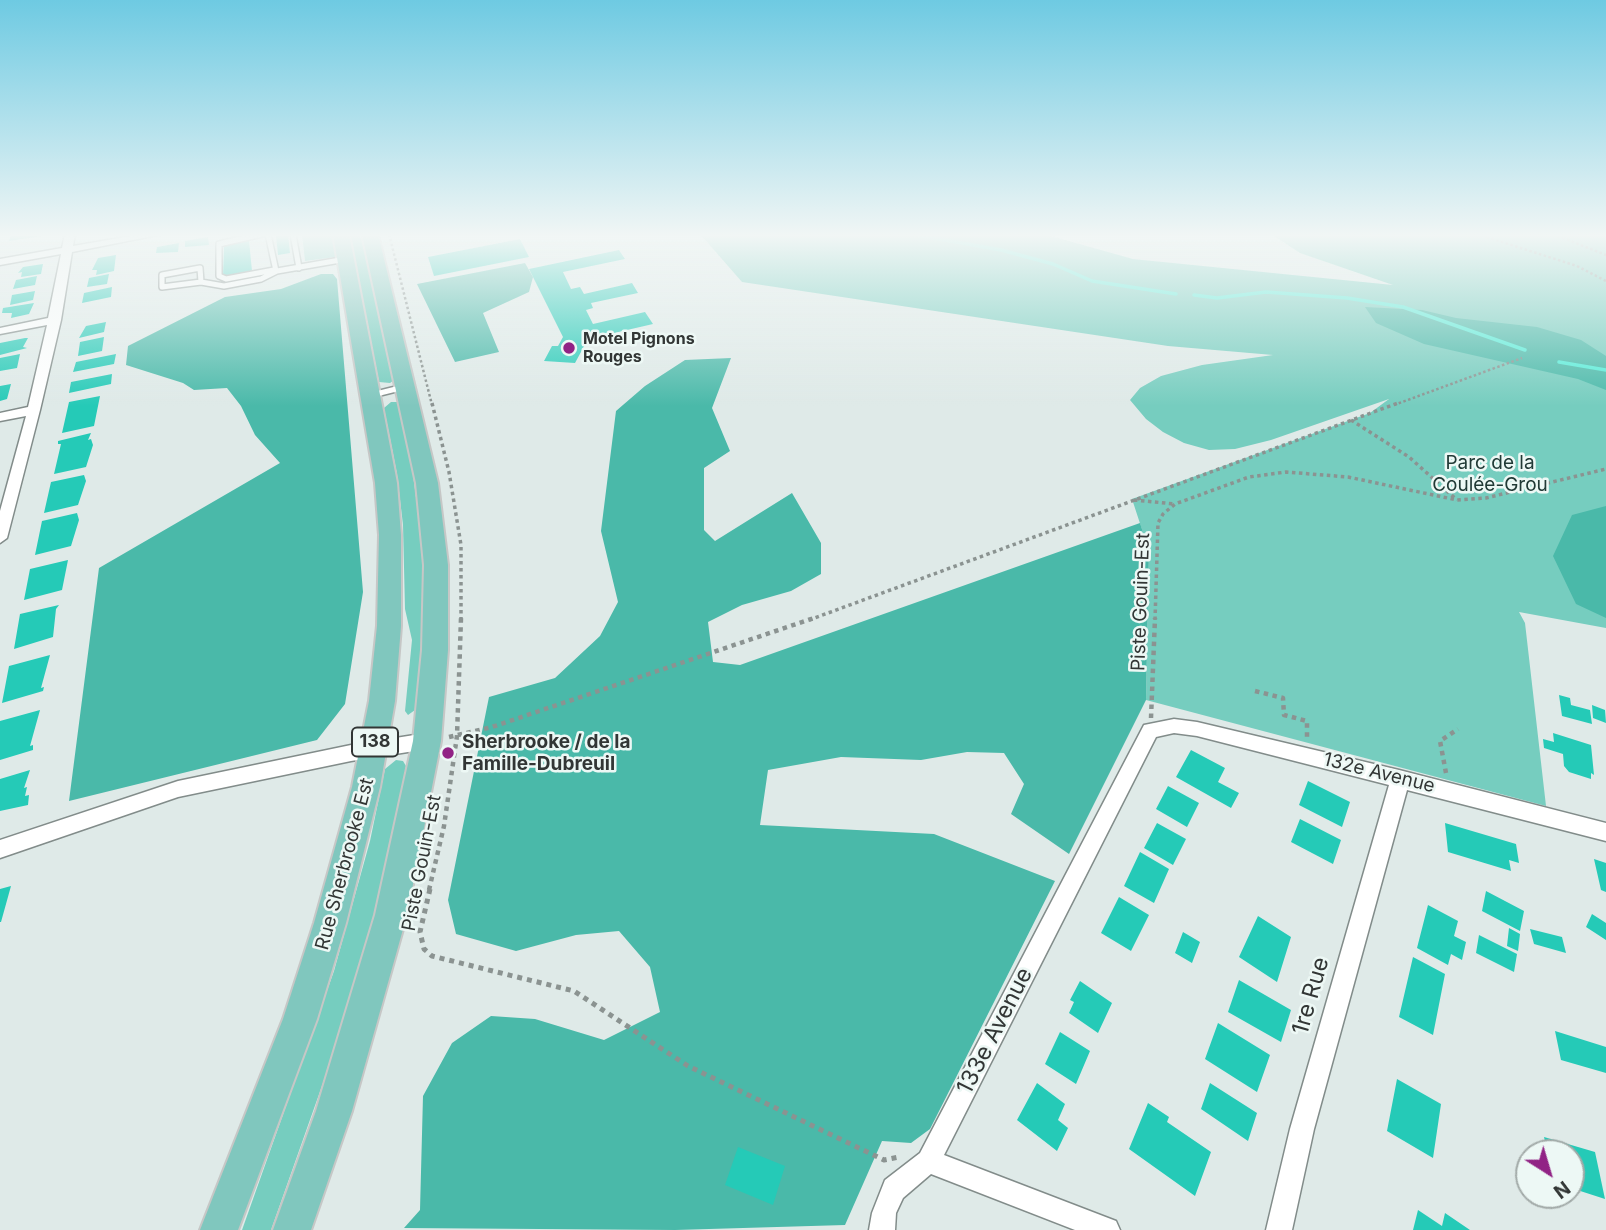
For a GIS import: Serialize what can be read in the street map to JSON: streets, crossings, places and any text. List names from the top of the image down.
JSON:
{
  "streets": {
    "main road": ["138", "Rue Sherbrooke Est"],
    "street": ["132e Avenue", "1re Rue", "133e Avenue"],
    "path": ["Piste Gouin-Est"]
  },
  "crossings": [
    ["Piste Gouin-Est", "132e Avenue"],
    ["Piste Gouin-Est", "133e Avenue"],
    ["132e Avenue", "1re Rue"],
    ["132e Avenue", "133e Avenue"]
  ],
  "parks": ["Parc de la Coulée-Grou"],
  "places": ["Motel Pignons Rouges", "Sherbrooke / de la Famille-Dubreuil"],
  "north": "bottom right"
}
